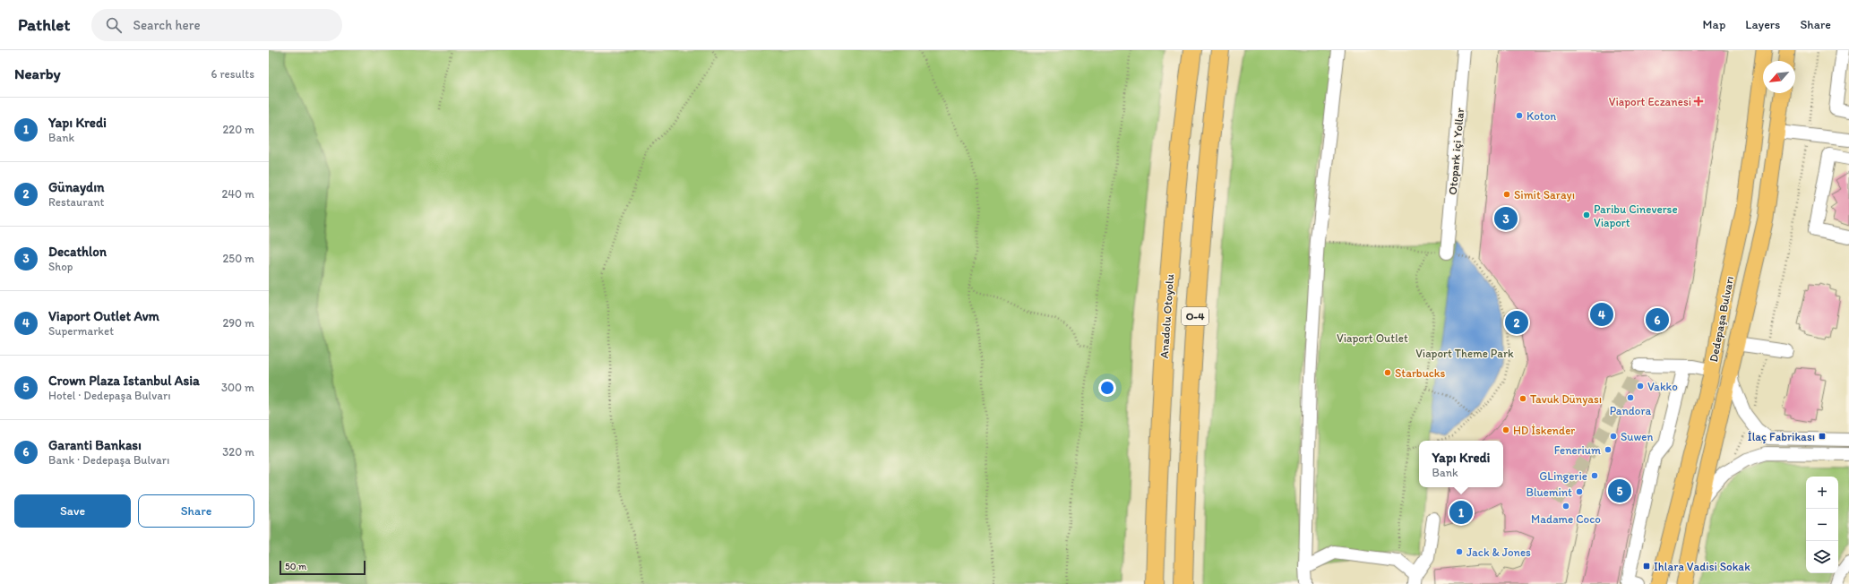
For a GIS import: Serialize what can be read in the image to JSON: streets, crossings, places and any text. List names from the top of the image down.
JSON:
{
  "streets": {
    "highway": ["Anadolu Otoyolu", "O-4"],
    "main road": ["Dedepaşa Bulvarı"],
    "street": ["Otopark içi Yollar"]
  },
  "parks": ["Viaport Outlet", "Viaport Theme Park"],
  "places": {
    "health": ["Viaport Eczanesi"],
    "other": [
      "Koton",
      "Simit Sarayı",
      "Paribu Cineverse Viaport",
      "Starbucks",
      "Vakko",
      "Pandora",
      "Tavuk Dünyası",
      "HD İskender",
      "Suwen",
      "Fenerium",
      "GLingerie",
      "Bluemint",
      "Madame Coco",
      "Jack & Jones"
    ],
    "transit": ["İlaç Fabrikası", "Ihlara Vadisi Sokak"]
  },
  "scale_bar": "50 m",
  "north": "bottom left",
  "page": {
    "header": "Pathlet",
    "search": "Search here",
    "nav": ["Map", "Layers", "Share"],
    "heading": ["Nearby", "6 results"],
    "list": [
      {
        "mark": "1",
        "name": "Yapı Kredi",
        "note": "Bank",
        "value": "220 m"
      },
      {
        "mark": "2",
        "name": "Günaydın",
        "note": "Restaurant",
        "value": "240 m"
      },
      {
        "mark": "3",
        "name": "Decathlon",
        "note": "Shop",
        "value": "250 m"
      },
      {
        "mark": "4",
        "name": "Viaport Outlet Avm",
        "note": "Supermarket",
        "value": "290 m"
      },
      {
        "mark": "5",
        "name": "Crown Plaza Istanbul Asia",
        "note": "Hotel · Dedepaşa Bulvarı",
        "value": "300 m"
      },
      {
        "mark": "6",
        "name": "Garanti Bankası",
        "note": "Bank · Dedepaşa Bulvarı",
        "value": "320 m"
      }
    ],
    "pins": [
      "3",
      "4",
      "6",
      "2",
      "5",
      "1"
    ],
    "popup": ["Yapı Kredi", "Bank"],
    "map_buttons": ["+", "−"],
    "buttons": ["Save", "Share"],
    "scale": "50 m"
  }
}
